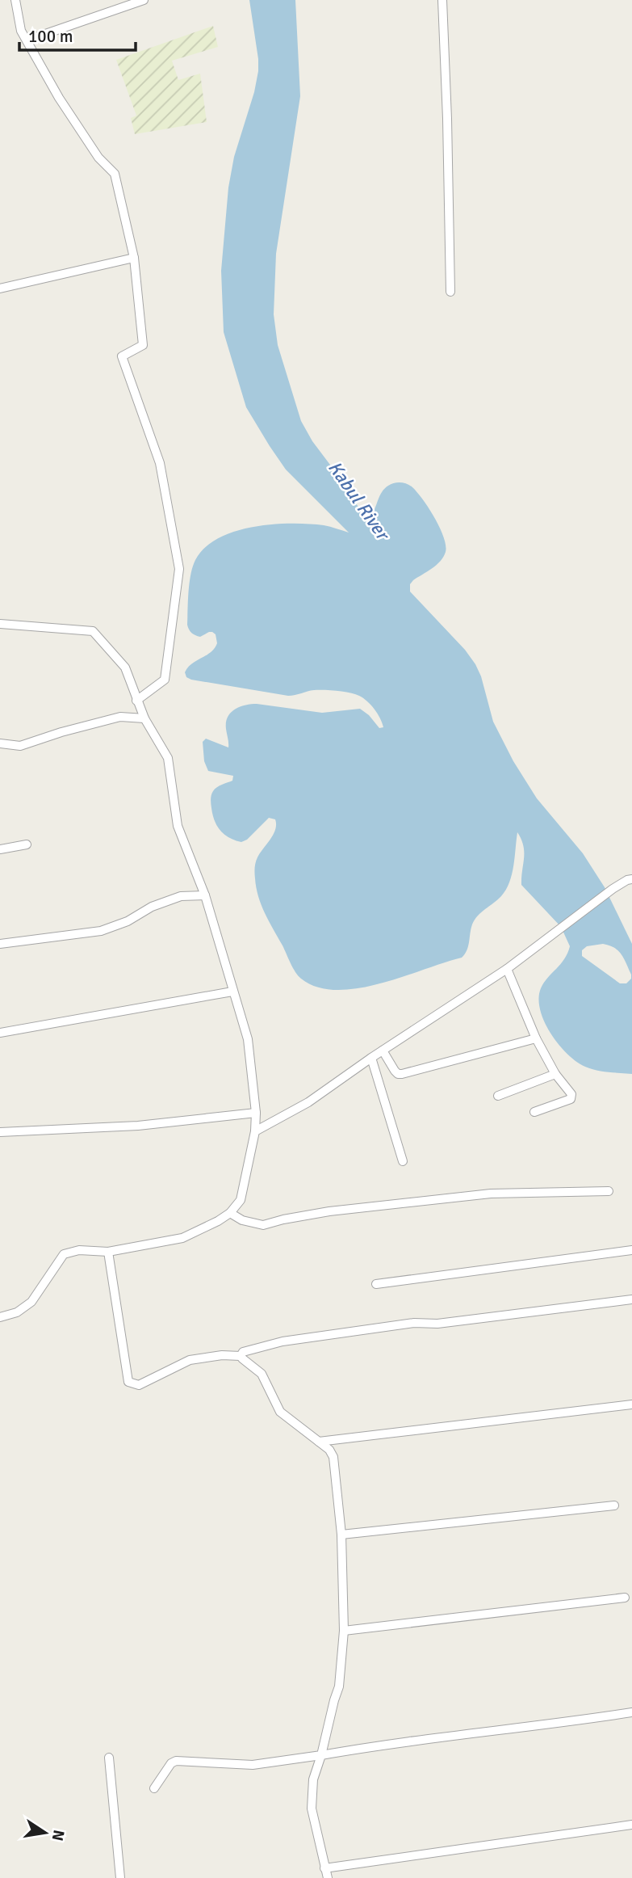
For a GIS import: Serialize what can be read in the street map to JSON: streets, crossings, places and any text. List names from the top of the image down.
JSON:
{
  "water": ["Kabul River"],
  "scale_bar": "100 m",
  "north": "right"
}
